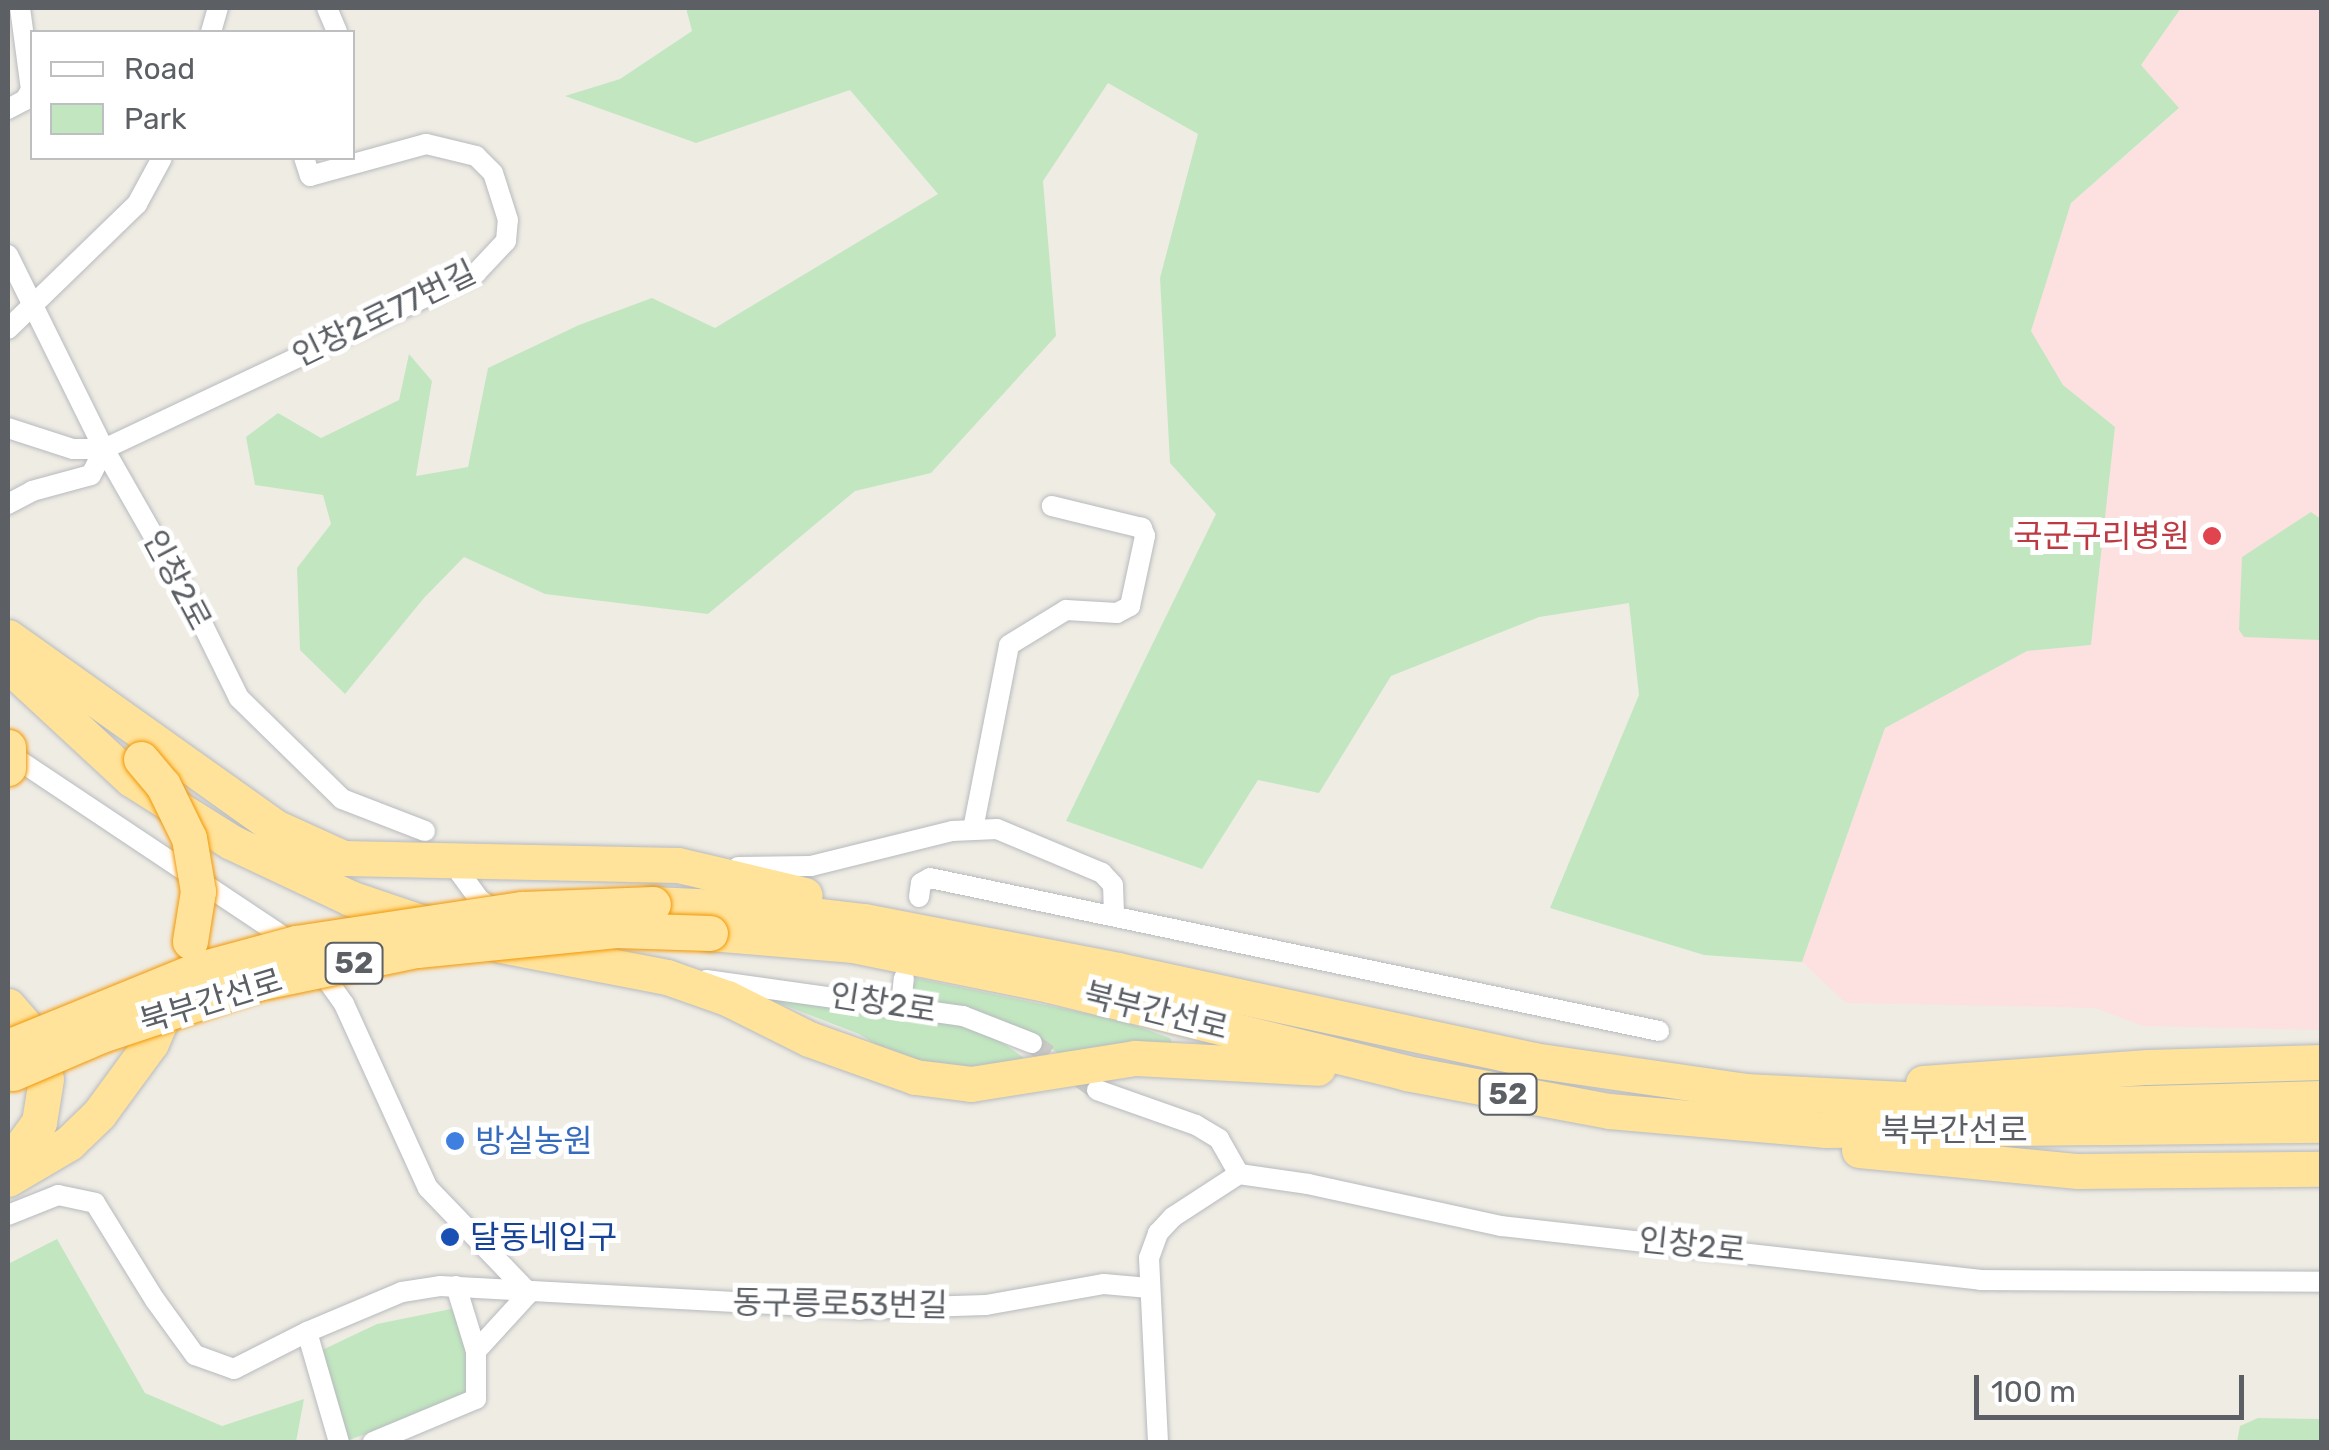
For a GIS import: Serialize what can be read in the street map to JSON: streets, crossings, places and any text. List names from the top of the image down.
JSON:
{
  "streets": {
    "highway": ["52", "북부간선로"],
    "street": ["인창2로77번길", "인창2로", "동구릉로53번길"]
  },
  "crossings": [
    ["인창2로77번길", "인창2로"]
  ],
  "places": ["국군구리병원", "방실농원", "달동네입구"],
  "legend": ["Road", "Park"],
  "scale_bar": "100 m"
}
